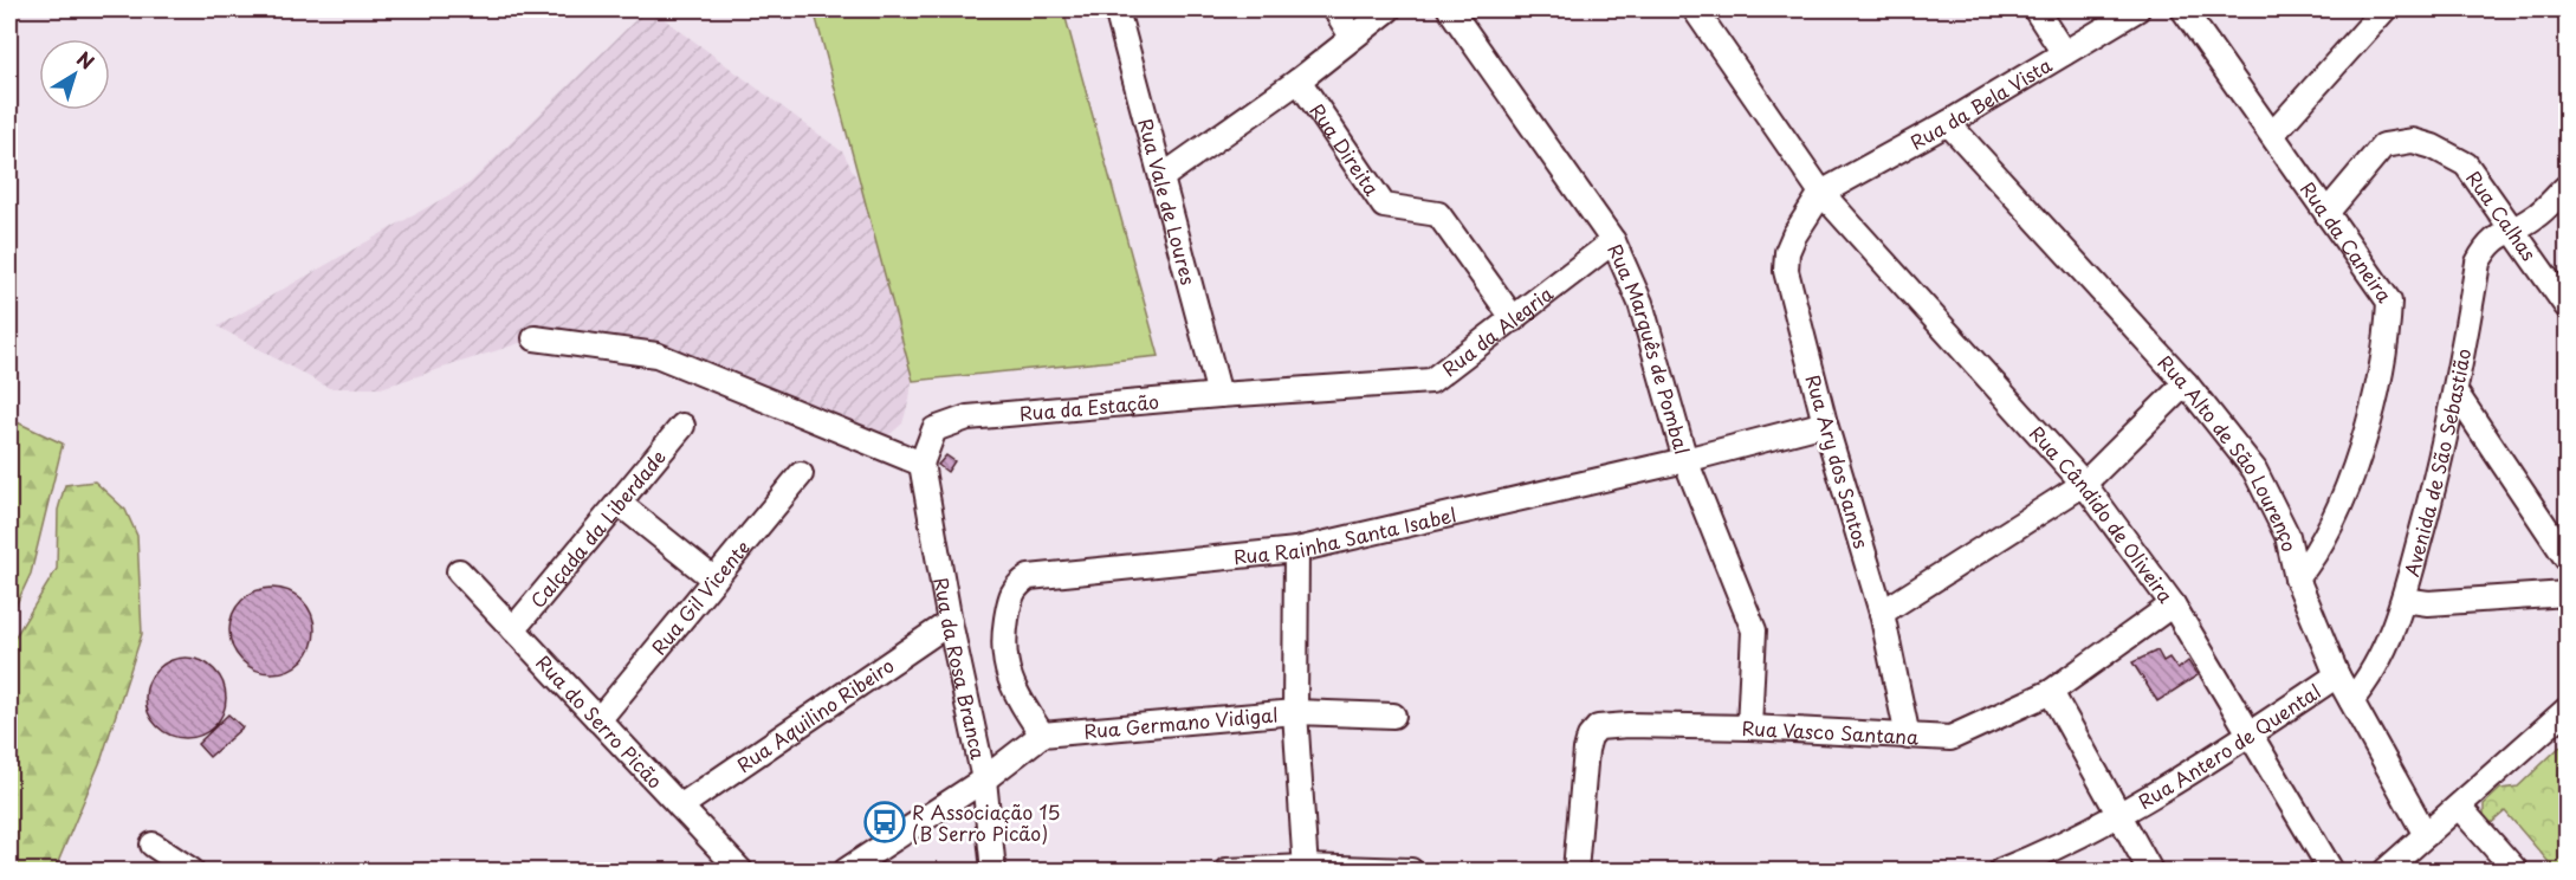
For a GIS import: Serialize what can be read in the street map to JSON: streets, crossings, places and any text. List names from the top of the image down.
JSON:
{
  "streets": {
    "street": [
      "Rua da Bela Vista",
      "Rua Direita",
      "Rua Vale de Loures",
      "Rua Calhas",
      "Rua da Caneira",
      "Rua da Alegria",
      "Rua Marquês de Pombal",
      "Rua da Estação",
      "Rua Alto de São Lourenço",
      "Rua Ary dos Santos",
      "Avenida de São Sebastião",
      "Rua Cândido de Oliveira",
      "Calçada da Liberdade",
      "Rua Rainha Santa Isabel",
      "Rua Gil Vicente",
      "Rua da Rosa Branca",
      "Rua Aquilino Ribeiro",
      "Rua do Serro Picão",
      "Rua Germano Vidigal",
      "Rua Vasco Santana",
      "Rua Antero de Quental"
    ]
  },
  "crossings": [
    ["Rua da Bela Vista", "Rua Alto de São Lourenço"],
    ["Rua da Bela Vista", "Rua Ary dos Santos"],
    ["Rua da Bela Vista", "Rua Cândido de Oliveira"],
    ["Rua Direita", "Rua da Alegria"],
    ["Rua Vale de Loures", "Rua da Estação"],
    ["Rua Calhas", "Rua da Caneira"],
    ["Rua Calhas", "Avenida de São Sebastião"],
    ["Rua da Caneira", "Rua Alto de São Lourenço"],
    ["Rua da Alegria", "Rua Marquês de Pombal"],
    ["Rua da Alegria", "Rua da Estação"],
    ["Rua Marquês de Pombal", "Rua Rainha Santa Isabel"],
    ["Rua Marquês de Pombal", "Rua Vasco Santana"],
    ["Rua da Estação", "Rua da Rosa Branca"],
    ["Rua Alto de São Lourenço", "Avenida de São Sebastião"],
    ["Rua Alto de São Lourenço", "Rua Antero de Quental"],
    ["Rua Ary dos Santos", "Rua Cândido de Oliveira"],
    ["Rua Ary dos Santos", "Rua Rainha Santa Isabel"],
    ["Rua Ary dos Santos", "Rua Vasco Santana"],
    ["Rua Cândido de Oliveira", "Rua Vasco Santana"],
    ["Rua Cândido de Oliveira", "Rua Antero de Quental"],
    ["Calçada da Liberdade", "Rua do Serro Picão"],
    ["Rua Rainha Santa Isabel", "Rua Germano Vidigal"],
    ["Rua Gil Vicente", "Rua do Serro Picão"],
    ["Rua da Rosa Branca", "Rua Aquilino Ribeiro"],
    ["Rua Aquilino Ribeiro", "Rua do Serro Picão"]
  ],
  "places": {
    "bus stop": ["R Associação 15 (B Serro Picão)"]
  },
  "north": "top right"
}
